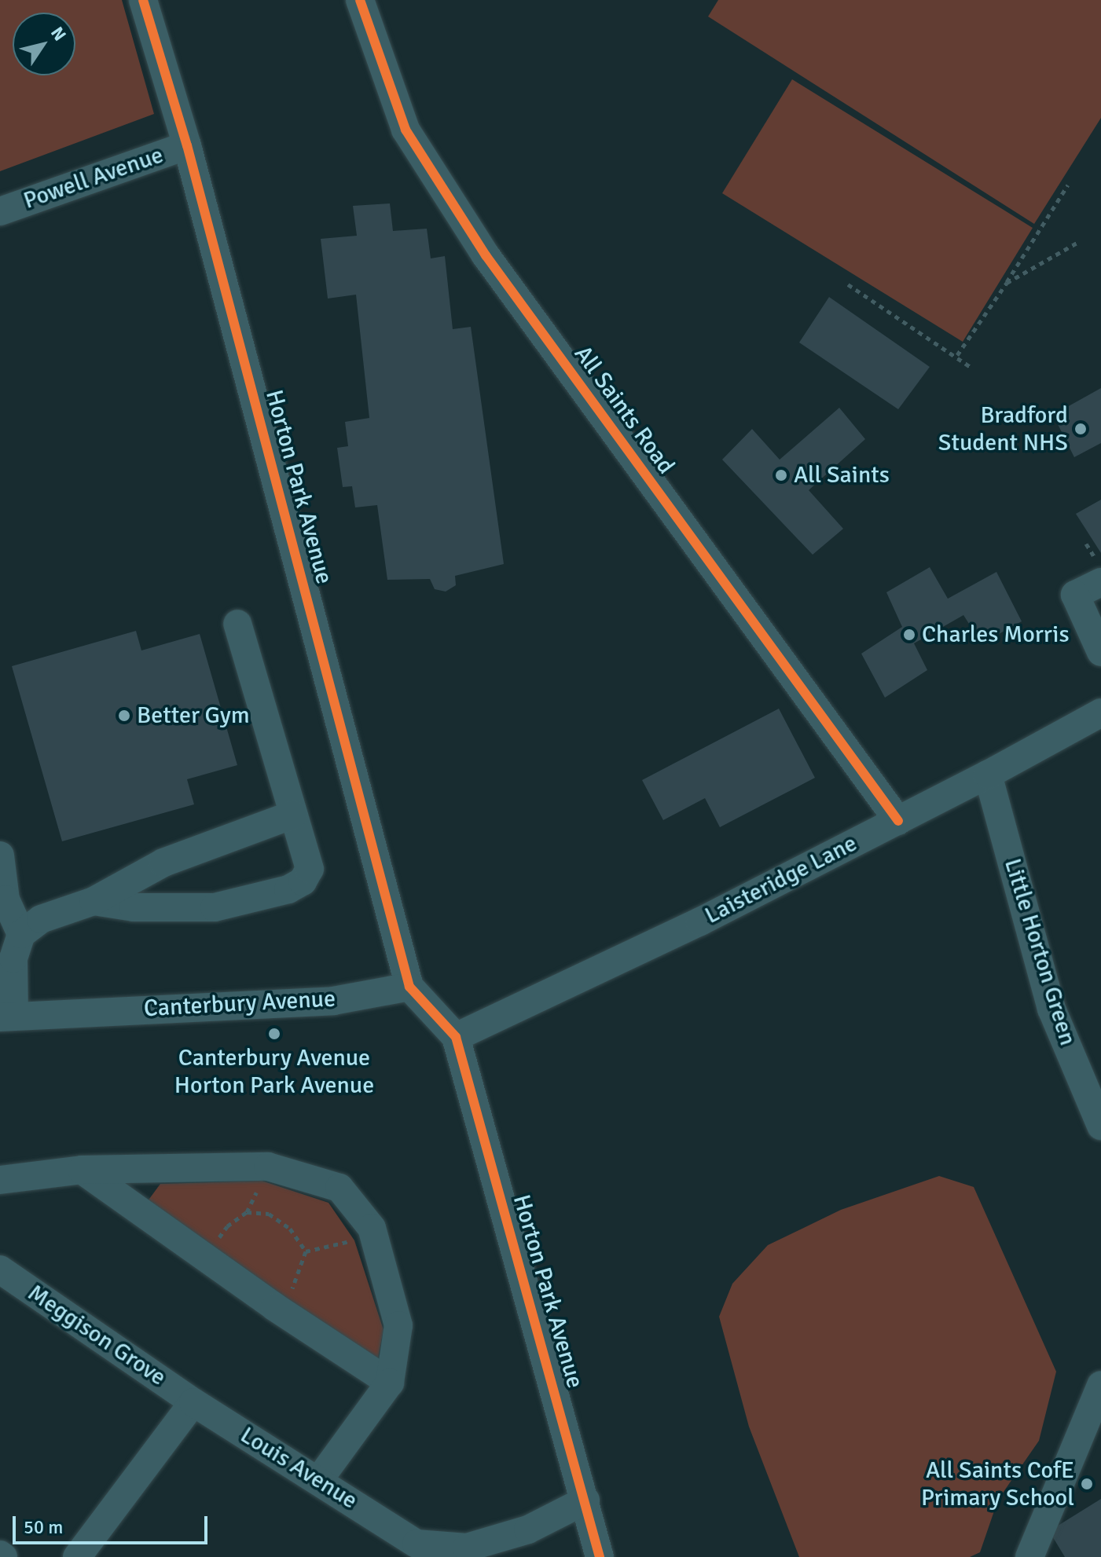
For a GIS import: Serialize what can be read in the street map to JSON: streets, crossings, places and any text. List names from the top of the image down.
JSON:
{
  "streets": {
    "street": [
      "Powell Avenue",
      "All Saints Road",
      "Horton Park Avenue",
      "Laisteridge Lane",
      "Little Horton Green",
      "Canterbury Avenue",
      "Meggison Grove",
      "Louis Avenue"
    ]
  },
  "crossings": [
    ["Powell Avenue", "Horton Park Avenue"],
    ["All Saints Road", "Laisteridge Lane"],
    ["Horton Park Avenue", "Laisteridge Lane"],
    ["Horton Park Avenue", "Canterbury Avenue"],
    ["Horton Park Avenue", "Louis Avenue"],
    ["Laisteridge Lane", "Little Horton Green"],
    ["Meggison Grove", "Louis Avenue"]
  ],
  "places": [
    "Bradford Student NHS",
    "All Saints",
    "Charles Morris",
    "Better Gym",
    "Canterbury Avenue Horton Park Avenue",
    "All Saints CofE Primary School"
  ],
  "scale_bar": "50 m",
  "north": "top right"
}
